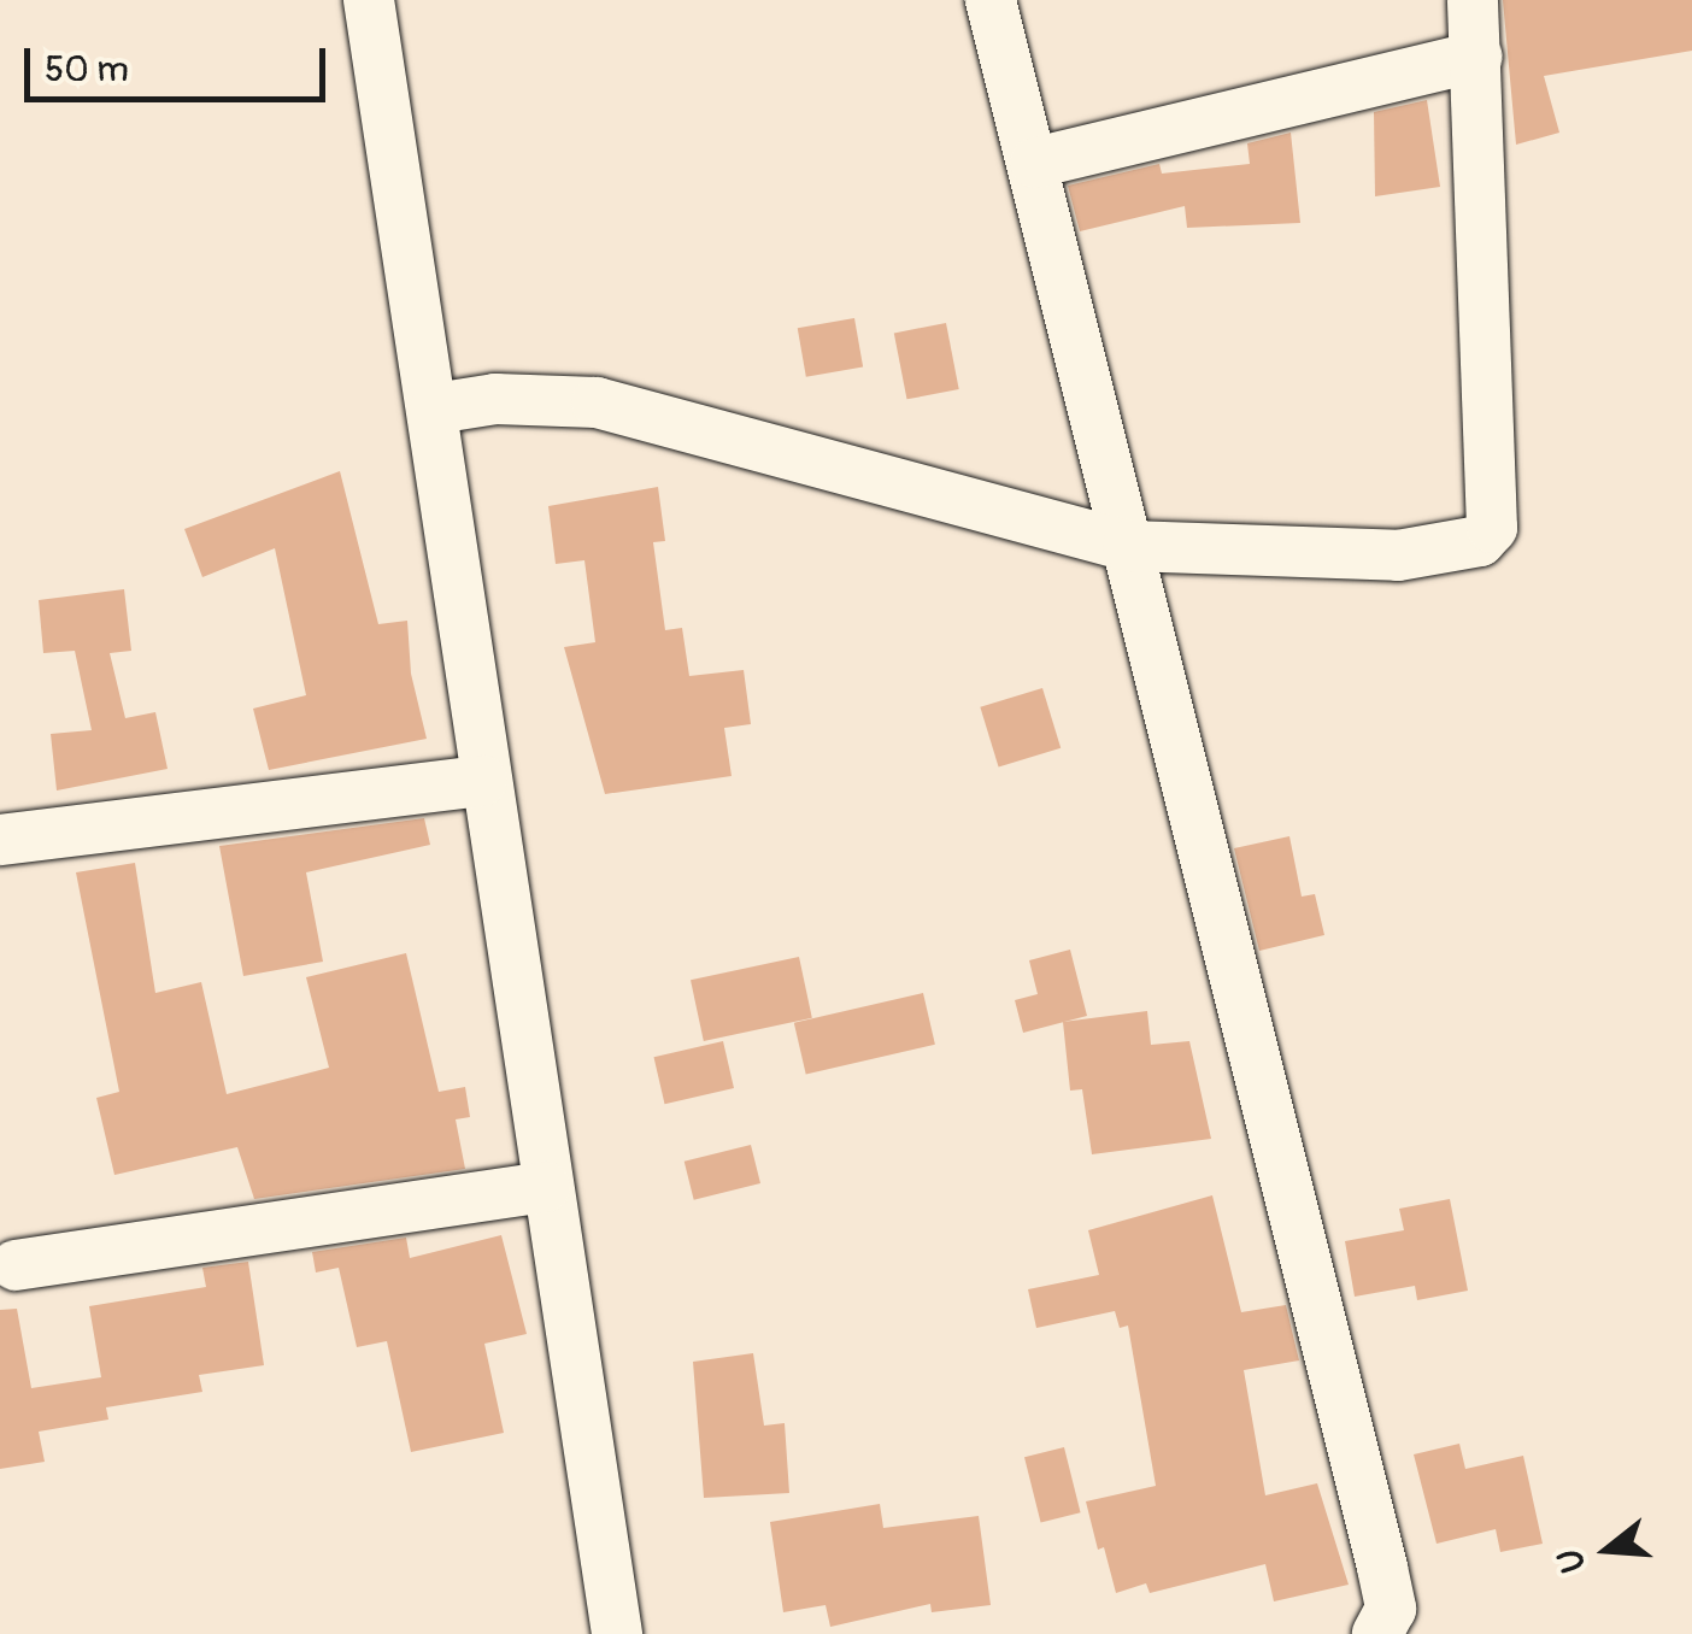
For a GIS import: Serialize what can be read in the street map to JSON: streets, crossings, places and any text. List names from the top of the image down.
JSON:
{
  "scale_bar": "50 m",
  "north": "left"
}
